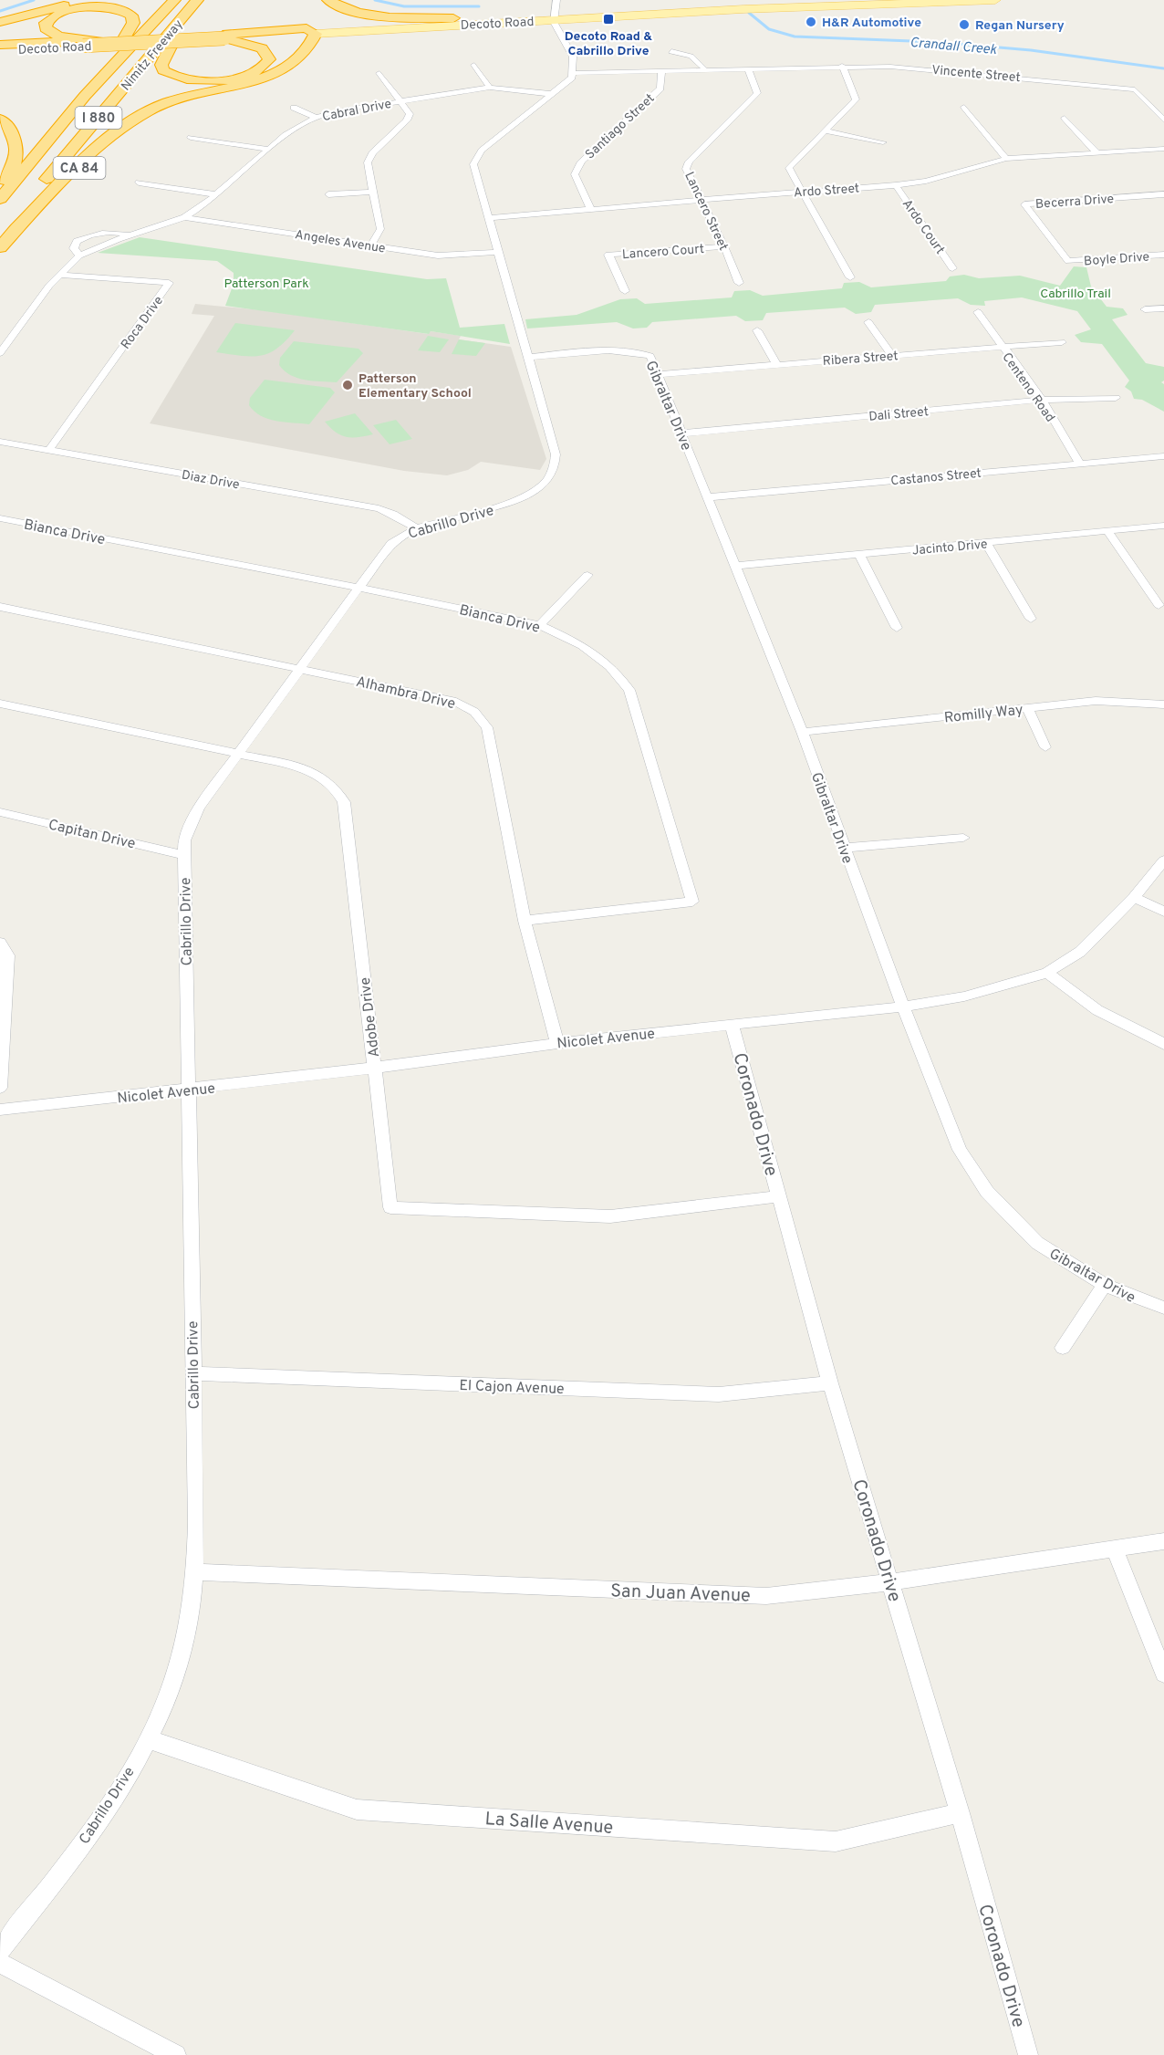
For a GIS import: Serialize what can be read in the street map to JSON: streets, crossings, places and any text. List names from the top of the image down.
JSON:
{
  "streets": {
    "highway": [
      "Decoto Road",
      "Nimitz Freeway",
      "I 880",
      "CA 84"
    ],
    "street": [
      "Vincente Street",
      "Cabral Drive",
      "Santiago Street",
      "Ardo Street",
      "Becerra Drive",
      "Lancero Street",
      "Ardo Court",
      "Angeles Avenue",
      "Lancero Court",
      "Boyle Drive",
      "Roca Drive",
      "Ribera Street",
      "Centeno Road",
      "Gibraltar Drive",
      "Dali Street",
      "Castanos Street",
      "Diaz Drive",
      "Cabrillo Drive",
      "Bianca Drive",
      "Jacinto Drive",
      "Alhambra Drive",
      "Romilly Way",
      "Capitan Drive",
      "Adobe Drive",
      "Nicolet Avenue",
      "Coronado Drive",
      "El Cajon Avenue",
      "San Juan Avenue",
      "La Salle Avenue"
    ]
  },
  "crossings": [
    ["Decoto Road", "CA 84"],
    ["Vincente Street", "Santiago Street"],
    ["Vincente Street", "Lancero Street"],
    ["Vincente Street", "Cabrillo Drive"],
    ["Cabral Drive", "Angeles Avenue"],
    ["Cabral Drive", "Roca Drive"],
    ["Cabral Drive", "Cabrillo Drive"],
    ["Santiago Street", "Ardo Street"],
    ["Ardo Street", "Lancero Street"],
    ["Ardo Street", "Ardo Court"],
    ["Ardo Street", "Cabrillo Drive"],
    ["Becerra Drive", "Boyle Drive"],
    ["Lancero Street", "Lancero Court"],
    ["Angeles Avenue", "Cabrillo Drive"],
    ["Roca Drive", "Diaz Drive"],
    ["Ribera Street", "Centeno Road"],
    ["Ribera Street", "Gibraltar Drive"],
    ["Centeno Road", "Dali Street"],
    ["Centeno Road", "Castanos Street"],
    ["Gibraltar Drive", "Dali Street"],
    ["Gibraltar Drive", "Castanos Street"],
    ["Gibraltar Drive", "Cabrillo Drive"],
    ["Gibraltar Drive", "Jacinto Drive"],
    ["Gibraltar Drive", "Romilly Way"],
    ["Gibraltar Drive", "Nicolet Avenue"],
    ["Diaz Drive", "Cabrillo Drive"],
    ["Cabrillo Drive", "Bianca Drive"],
    ["Cabrillo Drive", "Alhambra Drive"],
    ["Cabrillo Drive", "Capitan Drive"],
    ["Cabrillo Drive", "Adobe Drive"],
    ["Cabrillo Drive", "Nicolet Avenue"],
    ["Cabrillo Drive", "El Cajon Avenue"],
    ["Cabrillo Drive", "San Juan Avenue"],
    ["Cabrillo Drive", "La Salle Avenue"],
    ["Bianca Drive", "Alhambra Drive"],
    ["Alhambra Drive", "Nicolet Avenue"],
    ["Adobe Drive", "Nicolet Avenue"],
    ["Adobe Drive", "Coronado Drive"],
    ["Nicolet Avenue", "Coronado Drive"],
    ["Coronado Drive", "El Cajon Avenue"],
    ["Coronado Drive", "San Juan Avenue"],
    ["Coronado Drive", "La Salle Avenue"]
  ],
  "water": ["Crandall Creek"],
  "parks": ["Patterson Park", "Cabrillo Trail"],
  "places": {
    "transit": ["Decoto Road & Cabrillo Drive"],
    "other": ["H&R Automotive", "Regan Nursery", "Patterson Elementary School"]
  }
}
